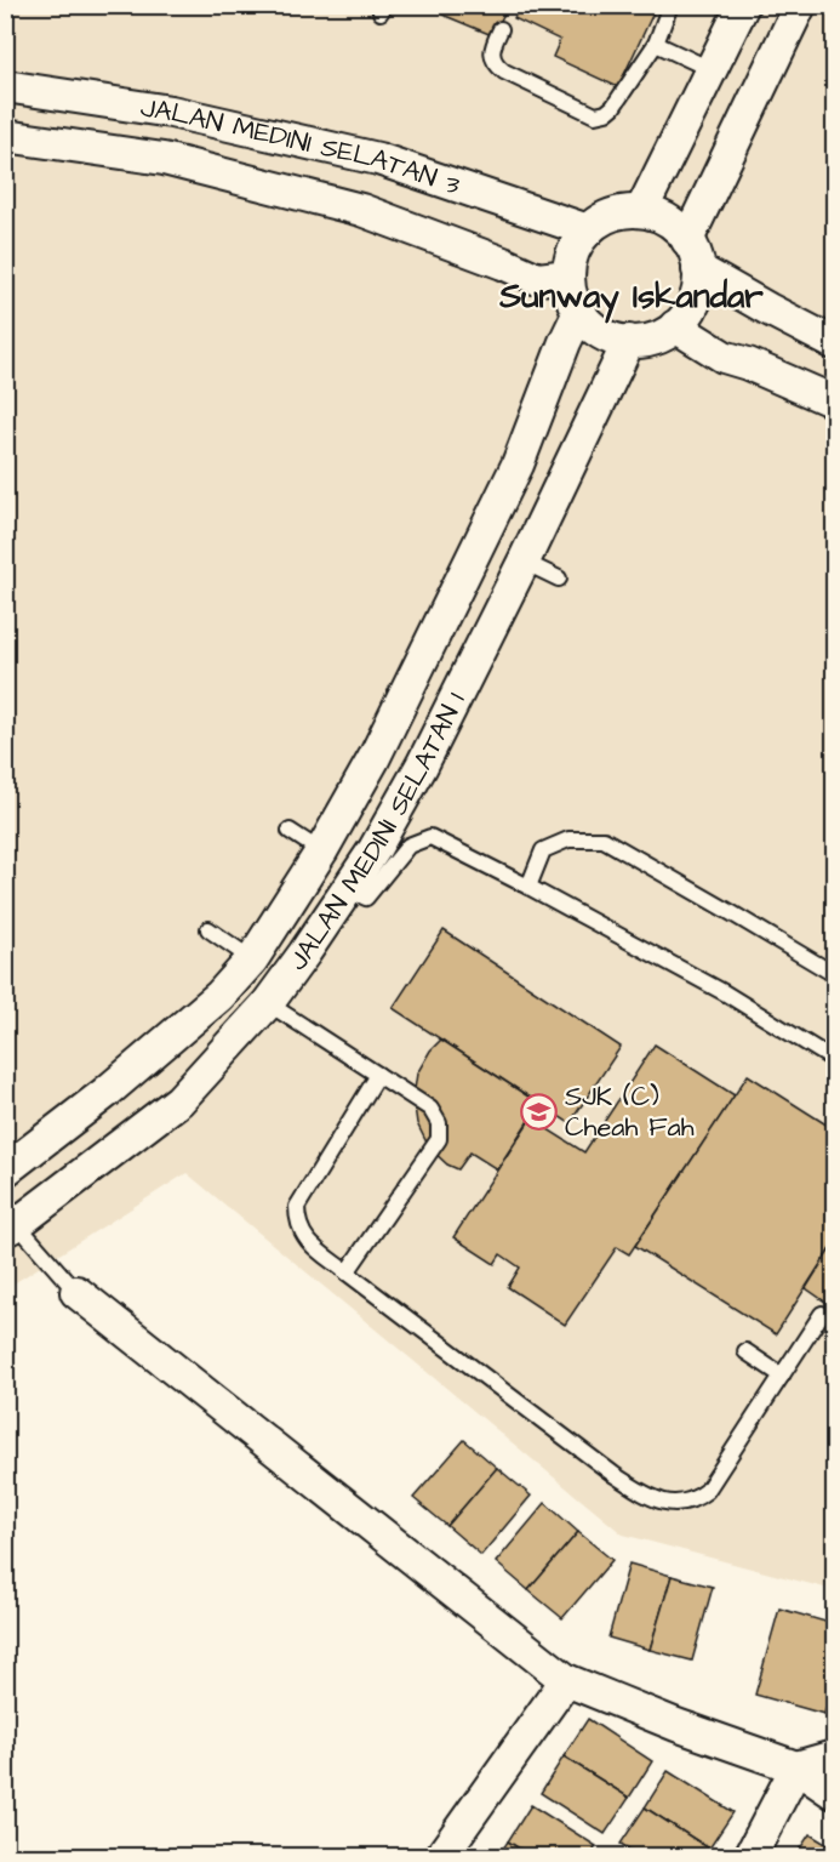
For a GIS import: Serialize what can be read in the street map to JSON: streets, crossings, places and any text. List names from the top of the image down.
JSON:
{
  "streets": {
    "street": ["JALAN MEDINI SELATAN 3", "JALAN MEDINI SELATAN 1"]
  },
  "crossings": [
    ["JALAN MEDINI SELATAN 3", "JALAN MEDINI SELATAN 1"]
  ],
  "districts": ["Sunway Iskandar"],
  "places": {
    "school or university": ["SJK (C) Cheah Fah"]
  }
}
